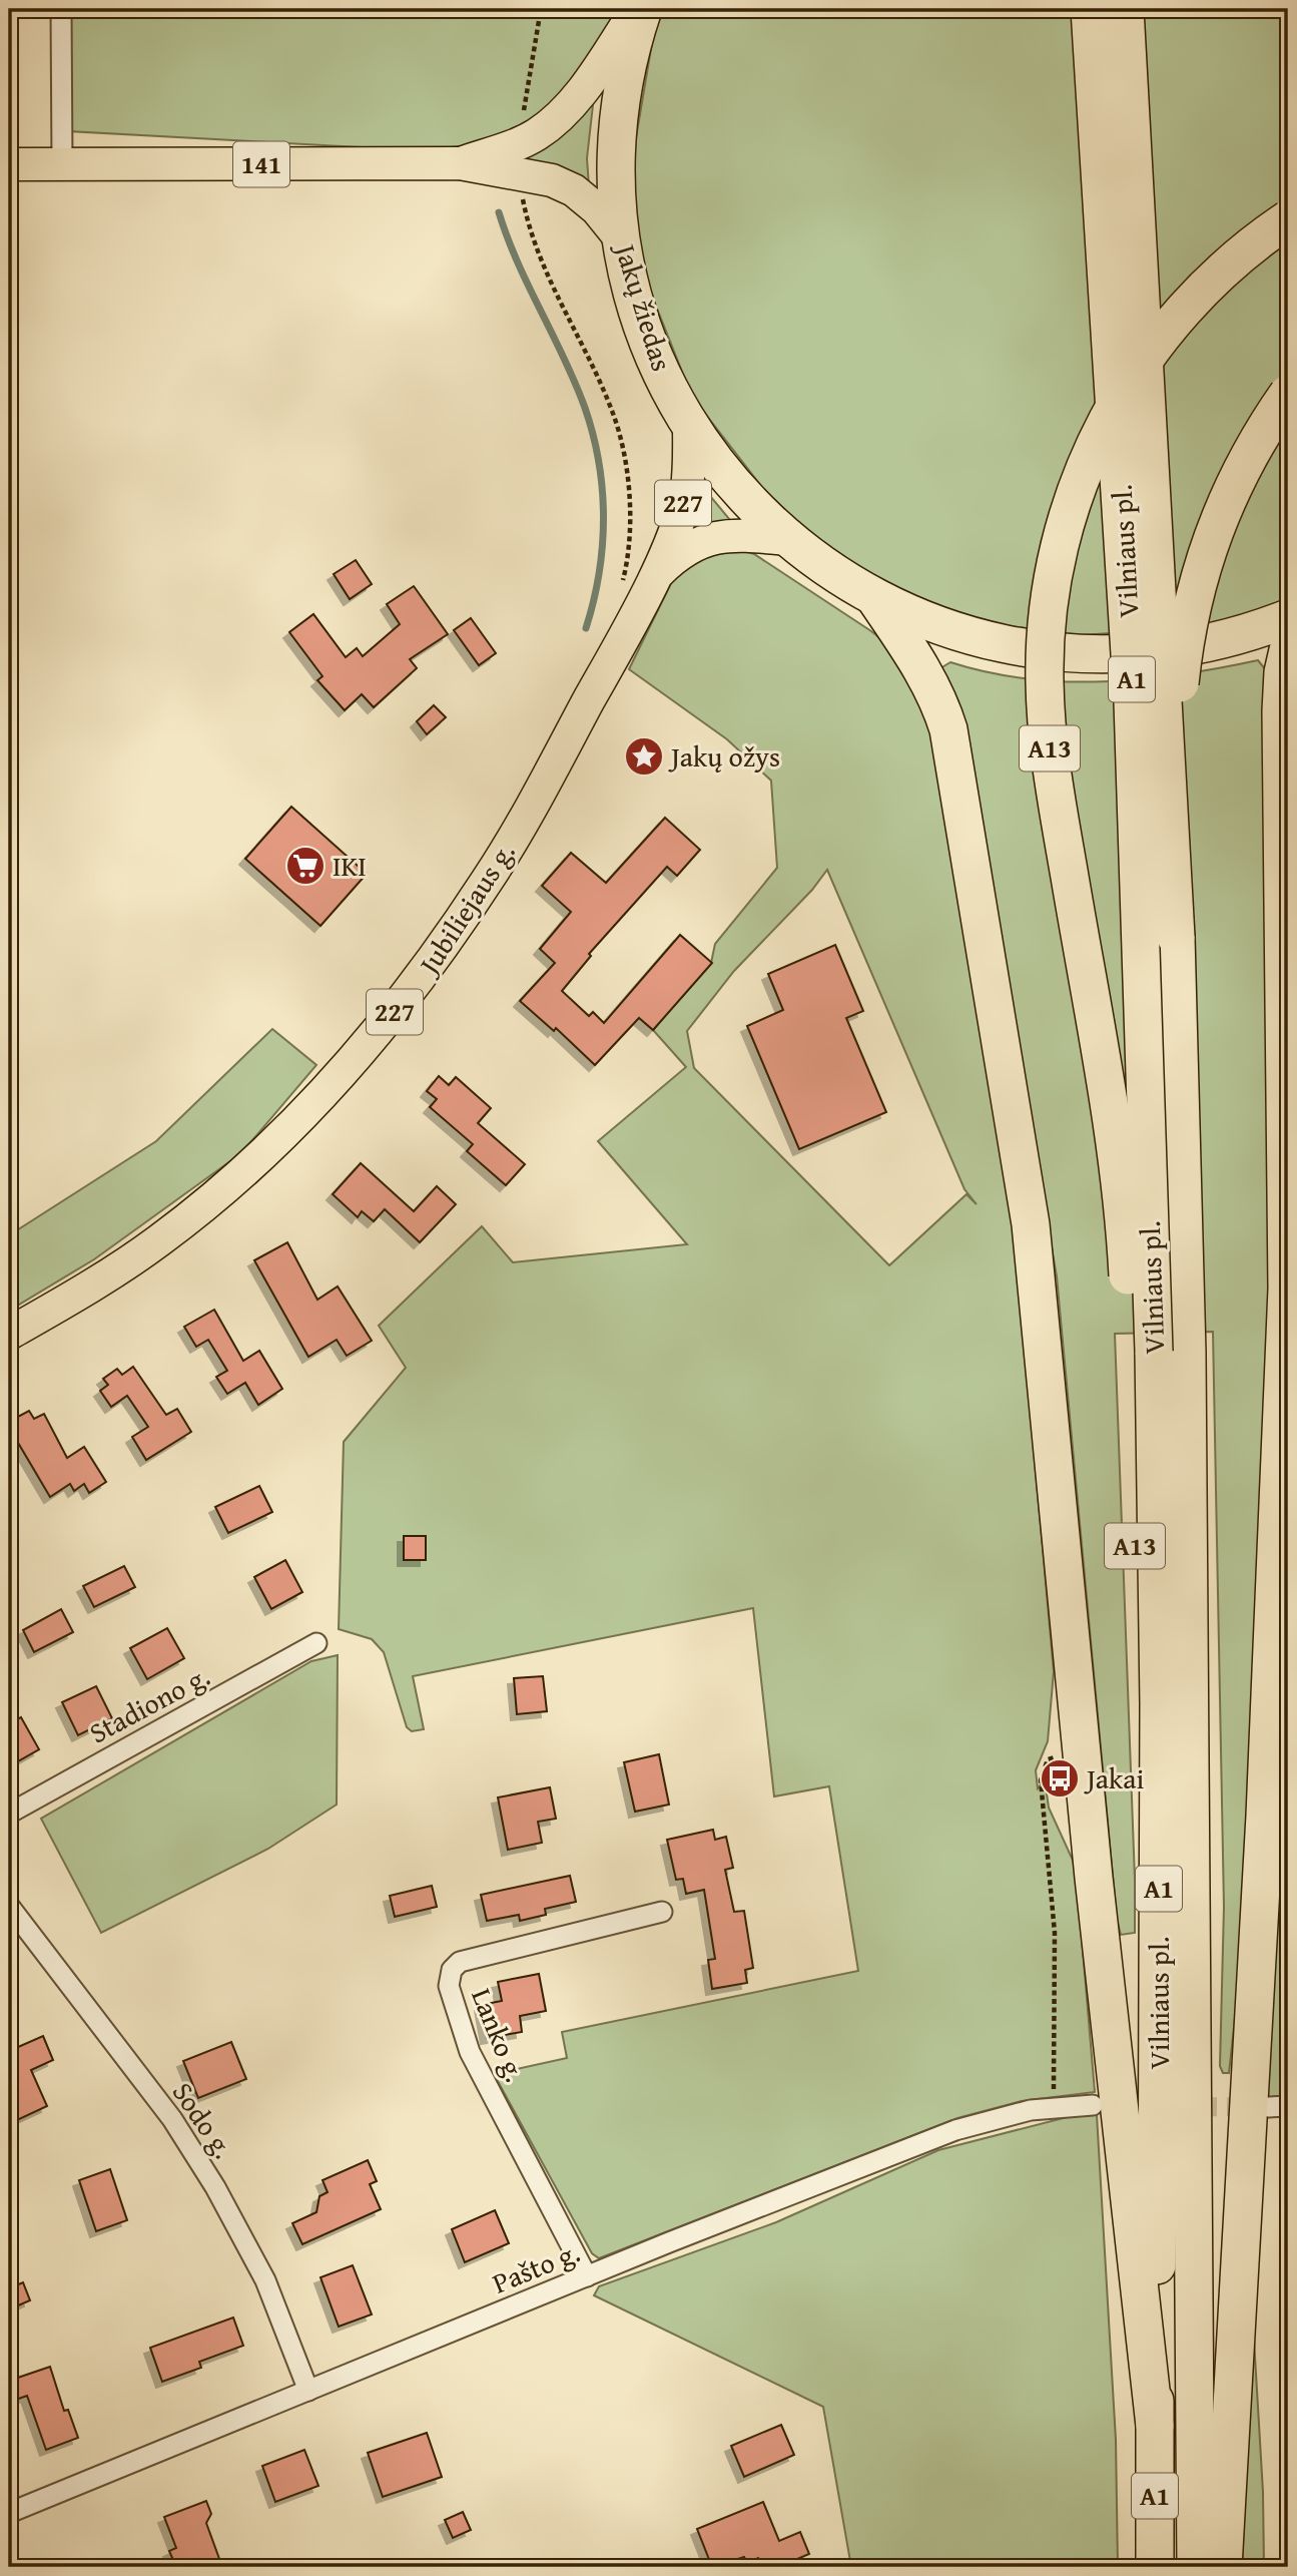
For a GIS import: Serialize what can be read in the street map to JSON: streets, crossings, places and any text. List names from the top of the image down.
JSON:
{
  "streets": {
    "highway": [
      "Jakų žiedas",
      "Vilniaus pl.",
      "A1",
      "A13"
    ],
    "main road": ["141", "227", "Jubiliejaus g."],
    "street": [
      "Stadiono g.",
      "Lanko g.",
      "Sodo g.",
      "Pašto g."
    ]
  },
  "crossings": [
    ["141", "Jakų žiedas"],
    ["Jakų žiedas", "227"],
    ["227", "Jubiliejaus g."],
    ["Vilniaus pl.", "A13"],
    ["Lanko g.", "Pašto g."],
    ["Sodo g.", "Pašto g."]
  ],
  "places": {
    "place": ["Jakų ožys"],
    "supermarket": ["IKI"],
    "bus stop": ["Jakai"]
  }
}
